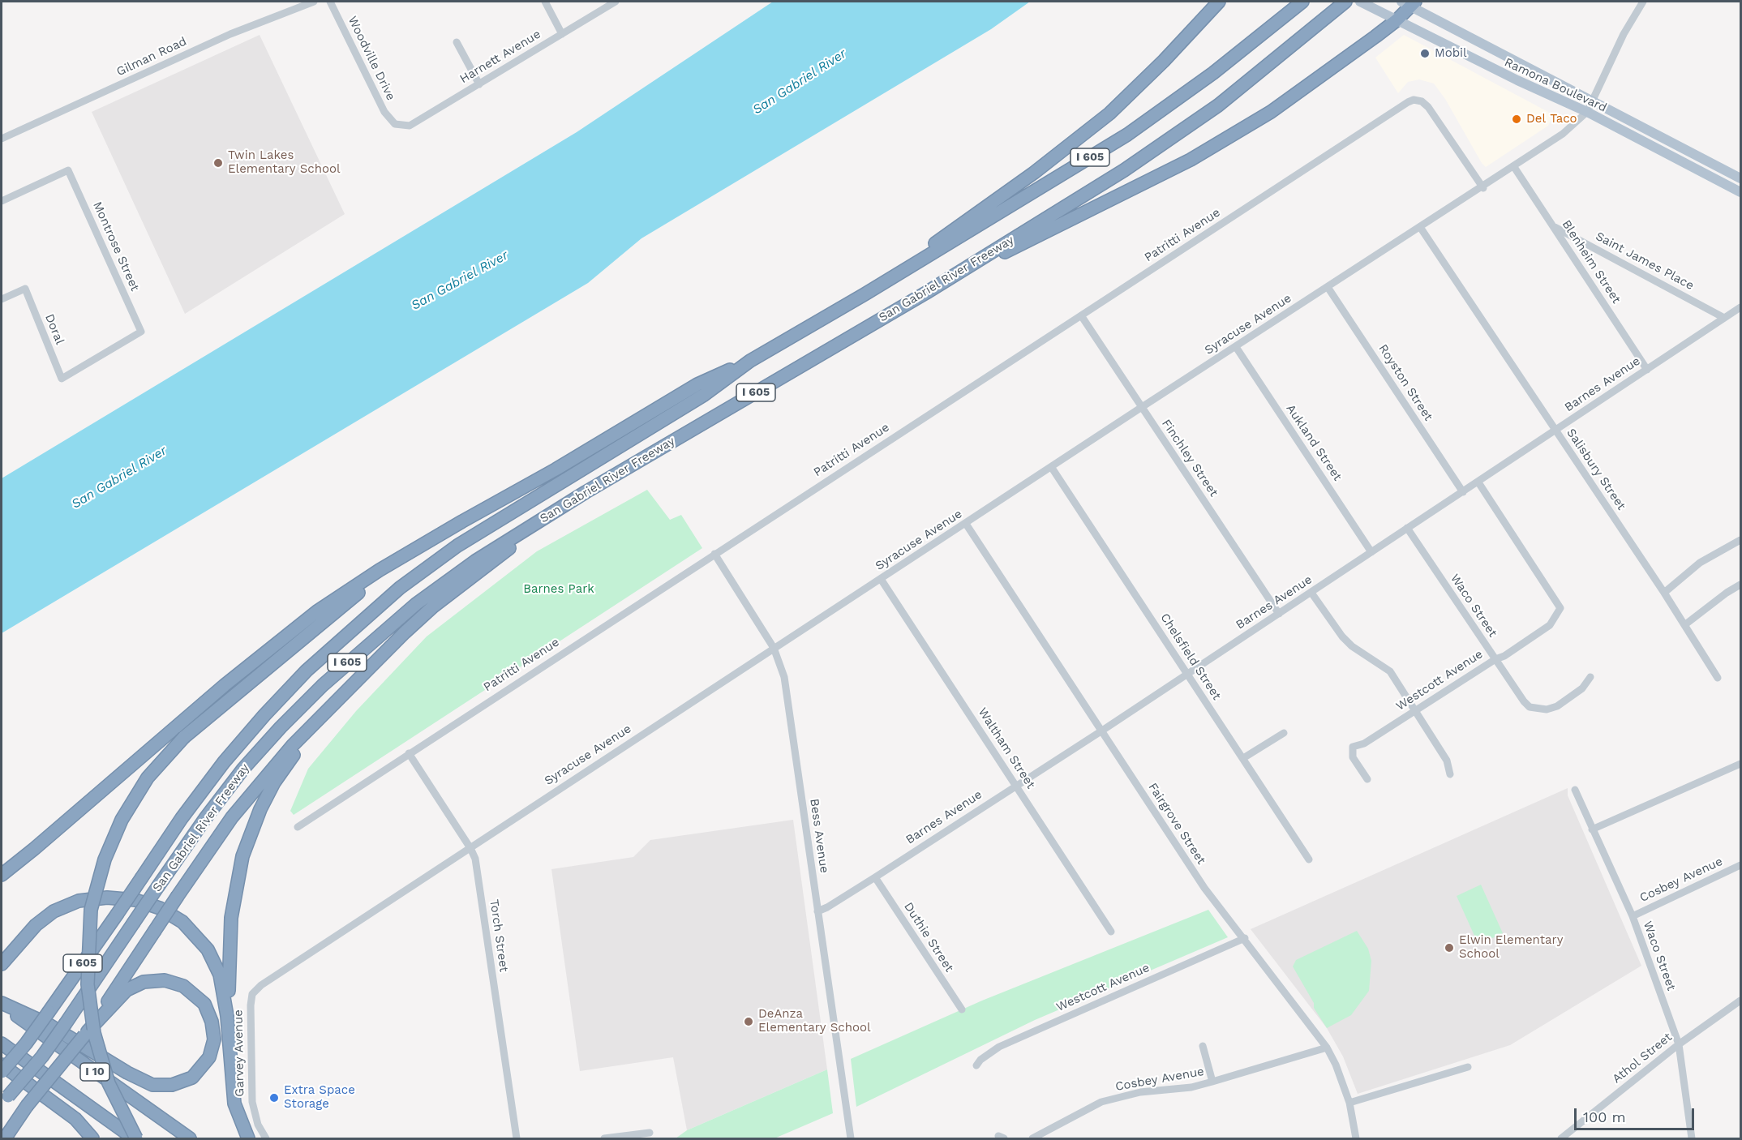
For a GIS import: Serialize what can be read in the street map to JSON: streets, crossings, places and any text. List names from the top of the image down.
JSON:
{
  "streets": {
    "highway": ["I 605", "San Gabriel River Freeway", "I 10"],
    "main road": ["Ramona Boulevard"],
    "street": [
      "Gilman Road",
      "Harnett Avenue",
      "Woodville Drive",
      "Patritti Avenue",
      "Montrose Street",
      "Saint James Place",
      "Blenheim Street",
      "Syracuse Avenue",
      "Doral",
      "Royston Street",
      "Barnes Avenue",
      "Aukland Street",
      "Finchley Street",
      "Salisbury Street",
      "Waco Street",
      "Chelsfield Street",
      "Westcott Avenue",
      "Waltham Street",
      "Fairgrove Street",
      "Bess Avenue",
      "Cosbey Avenue",
      "Torch Street",
      "Duthie Street",
      "Garvey Avenue",
      "Athol Street"
    ]
  },
  "crossings": [
    ["Harnett Avenue", "Woodville Drive"],
    ["Ramona Boulevard", "Syracuse Avenue"],
    ["Patritti Avenue", "Syracuse Avenue"],
    ["Patritti Avenue", "Finchley Street"],
    ["Patritti Avenue", "Bess Avenue"],
    ["Patritti Avenue", "Torch Street"],
    ["Montrose Street", "Doral"],
    ["Saint James Place", "Blenheim Street"],
    ["Saint James Place", "Barnes Avenue"],
    ["Blenheim Street", "Syracuse Avenue"],
    ["Blenheim Street", "Barnes Avenue"],
    ["Syracuse Avenue", "Royston Street"],
    ["Syracuse Avenue", "Aukland Street"],
    ["Syracuse Avenue", "Finchley Street"],
    ["Syracuse Avenue", "Salisbury Street"],
    ["Syracuse Avenue", "Chelsfield Street"],
    ["Syracuse Avenue", "Waltham Street"],
    ["Syracuse Avenue", "Fairgrove Street"],
    ["Syracuse Avenue", "Bess Avenue"],
    ["Syracuse Avenue", "Torch Street"],
    ["Syracuse Avenue", "Garvey Avenue"],
    ["Royston Street", "Barnes Avenue"],
    ["Barnes Avenue", "Aukland Street"],
    ["Barnes Avenue", "Finchley Street"],
    ["Barnes Avenue", "Salisbury Street"],
    ["Barnes Avenue", "Waco Street"],
    ["Barnes Avenue", "Chelsfield Street"],
    ["Barnes Avenue", "Westcott Avenue"],
    ["Barnes Avenue", "Waltham Street"],
    ["Barnes Avenue", "Fairgrove Street"],
    ["Barnes Avenue", "Bess Avenue"],
    ["Barnes Avenue", "Duthie Street"],
    ["Waco Street", "Westcott Avenue"],
    ["Waco Street", "Cosbey Avenue"],
    ["Waco Street", "Athol Street"],
    ["Westcott Avenue", "Fairgrove Street"],
    ["Fairgrove Street", "Cosbey Avenue"]
  ],
  "water": ["San Gabriel River"],
  "parks": ["Barnes Park"],
  "places": [
    "Mobil",
    "Del Taco",
    "Twin Lakes Elementary School",
    "Elwin Elementary School",
    "DeAnza Elementary School",
    "Extra Space Storage"
  ],
  "scale_bar": "100 m"
}
